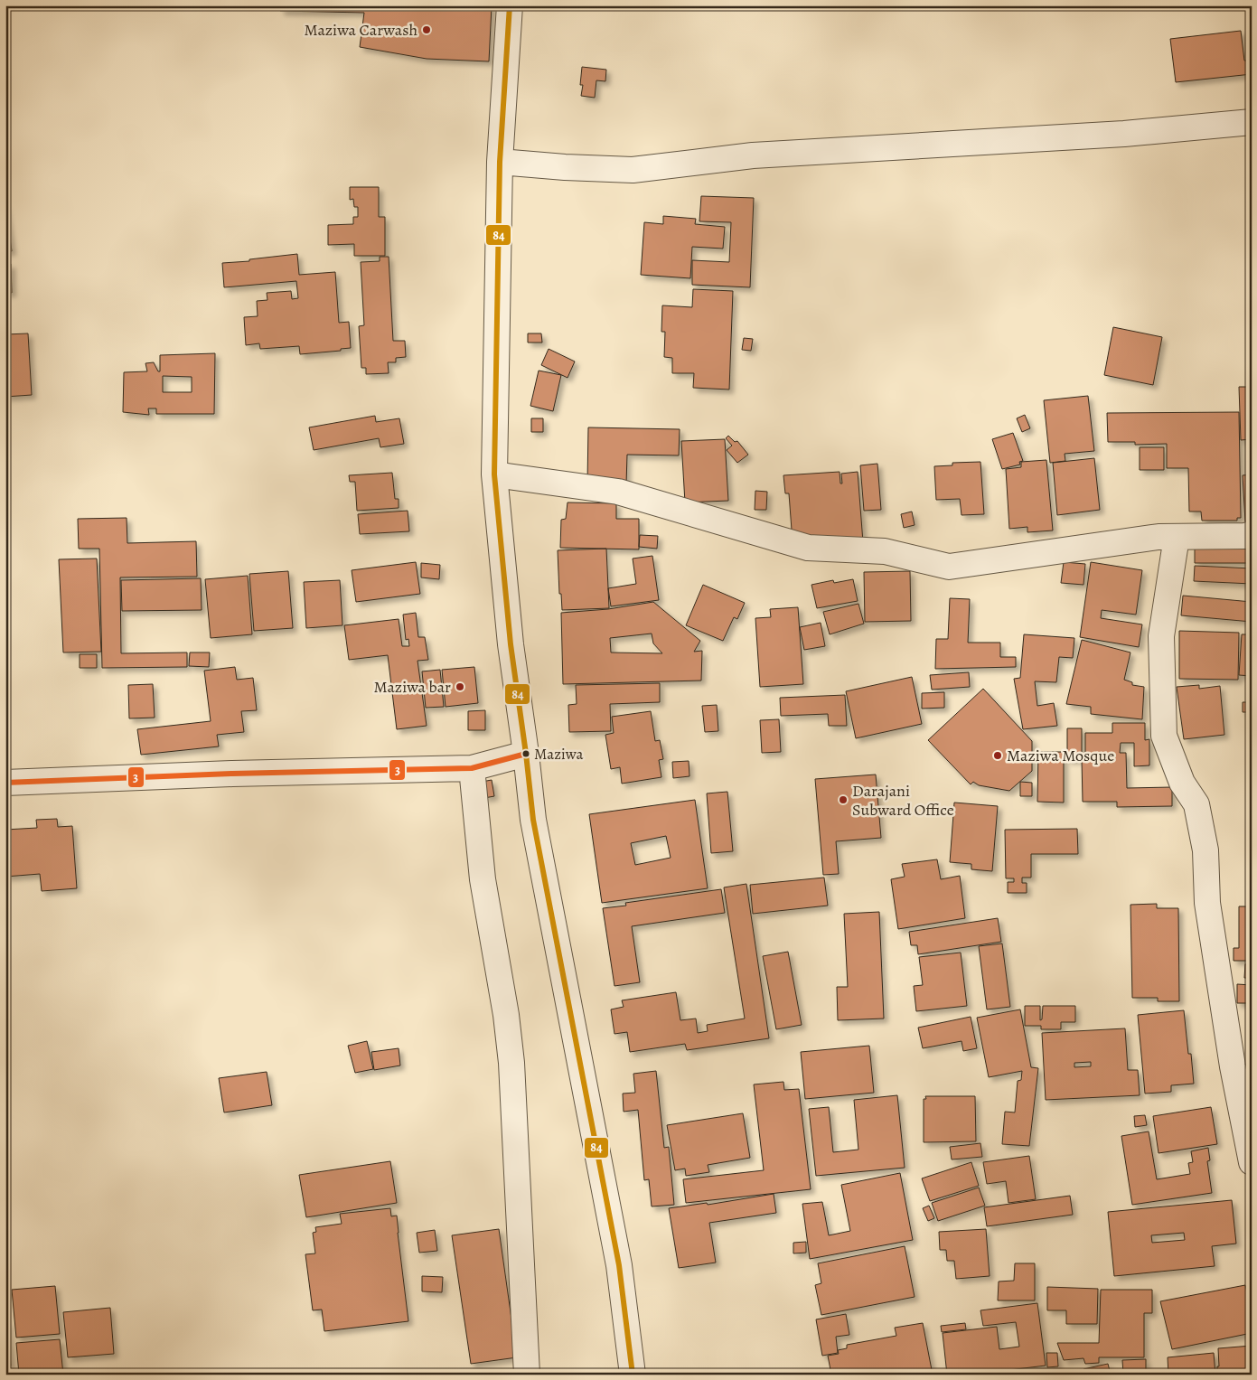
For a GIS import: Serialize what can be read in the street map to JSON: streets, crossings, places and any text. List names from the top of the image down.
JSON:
{
  "places": [
    "Maziwa Carwash",
    "Maziwa bar",
    "Maziwa",
    "Maziwa Mosque",
    "Darajani Subward Office"
  ],
  "lines": ["transit line 84", "transit line 3"]
}
